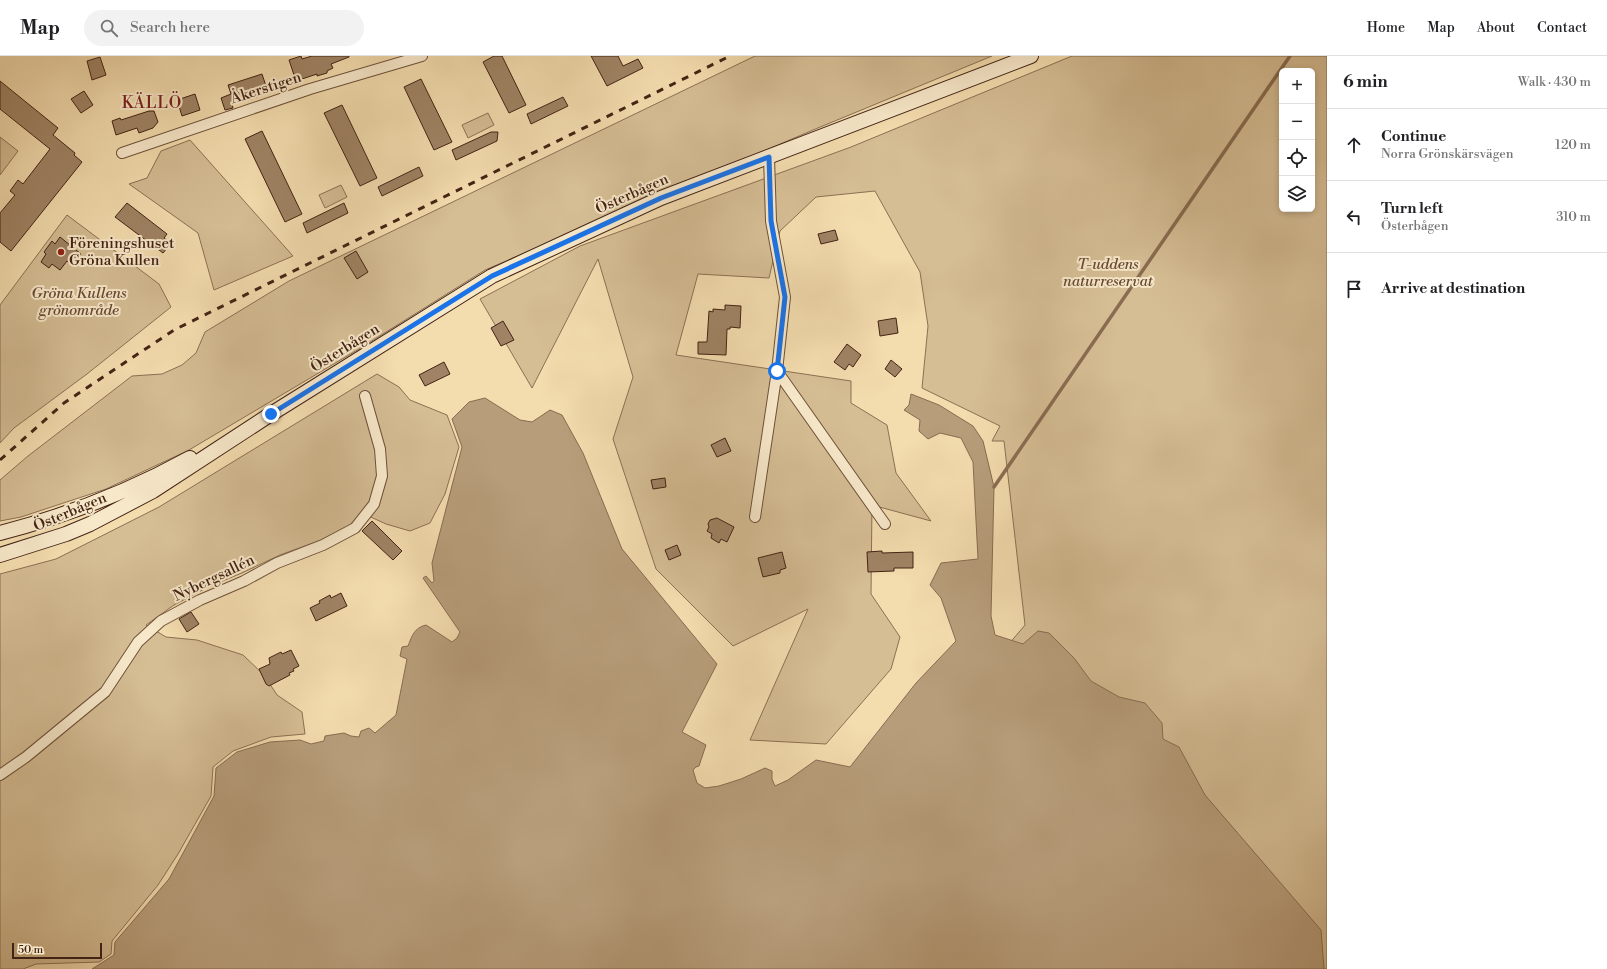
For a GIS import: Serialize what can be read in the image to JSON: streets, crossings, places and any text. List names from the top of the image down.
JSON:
{
  "streets": {
    "main road": ["Österbågen"],
    "street": ["Åkerstigen", "Nybergsallén"]
  },
  "districts": ["KÄLLÖ"],
  "parks": ["T-uddens naturreservat", "Gröna Kullens grönområde"],
  "places": ["Föreningshuset Gröna Kullen"],
  "scale_bar": "50 m",
  "page": {
    "header": "Map",
    "search": "Search here",
    "nav": [
      "Home",
      "Map",
      "About",
      "Contact"
    ],
    "heading": ["6 min", "Walk · 430 m"],
    "map_buttons": ["+", "−"],
    "list": [
      ["Continue", "Norra Grönskärsvägen", "120 m"],
      ["Turn left", "Österbågen", "310 m"],
      "Arrive at destination"
    ],
    "scale": "50 m"
  }
}
